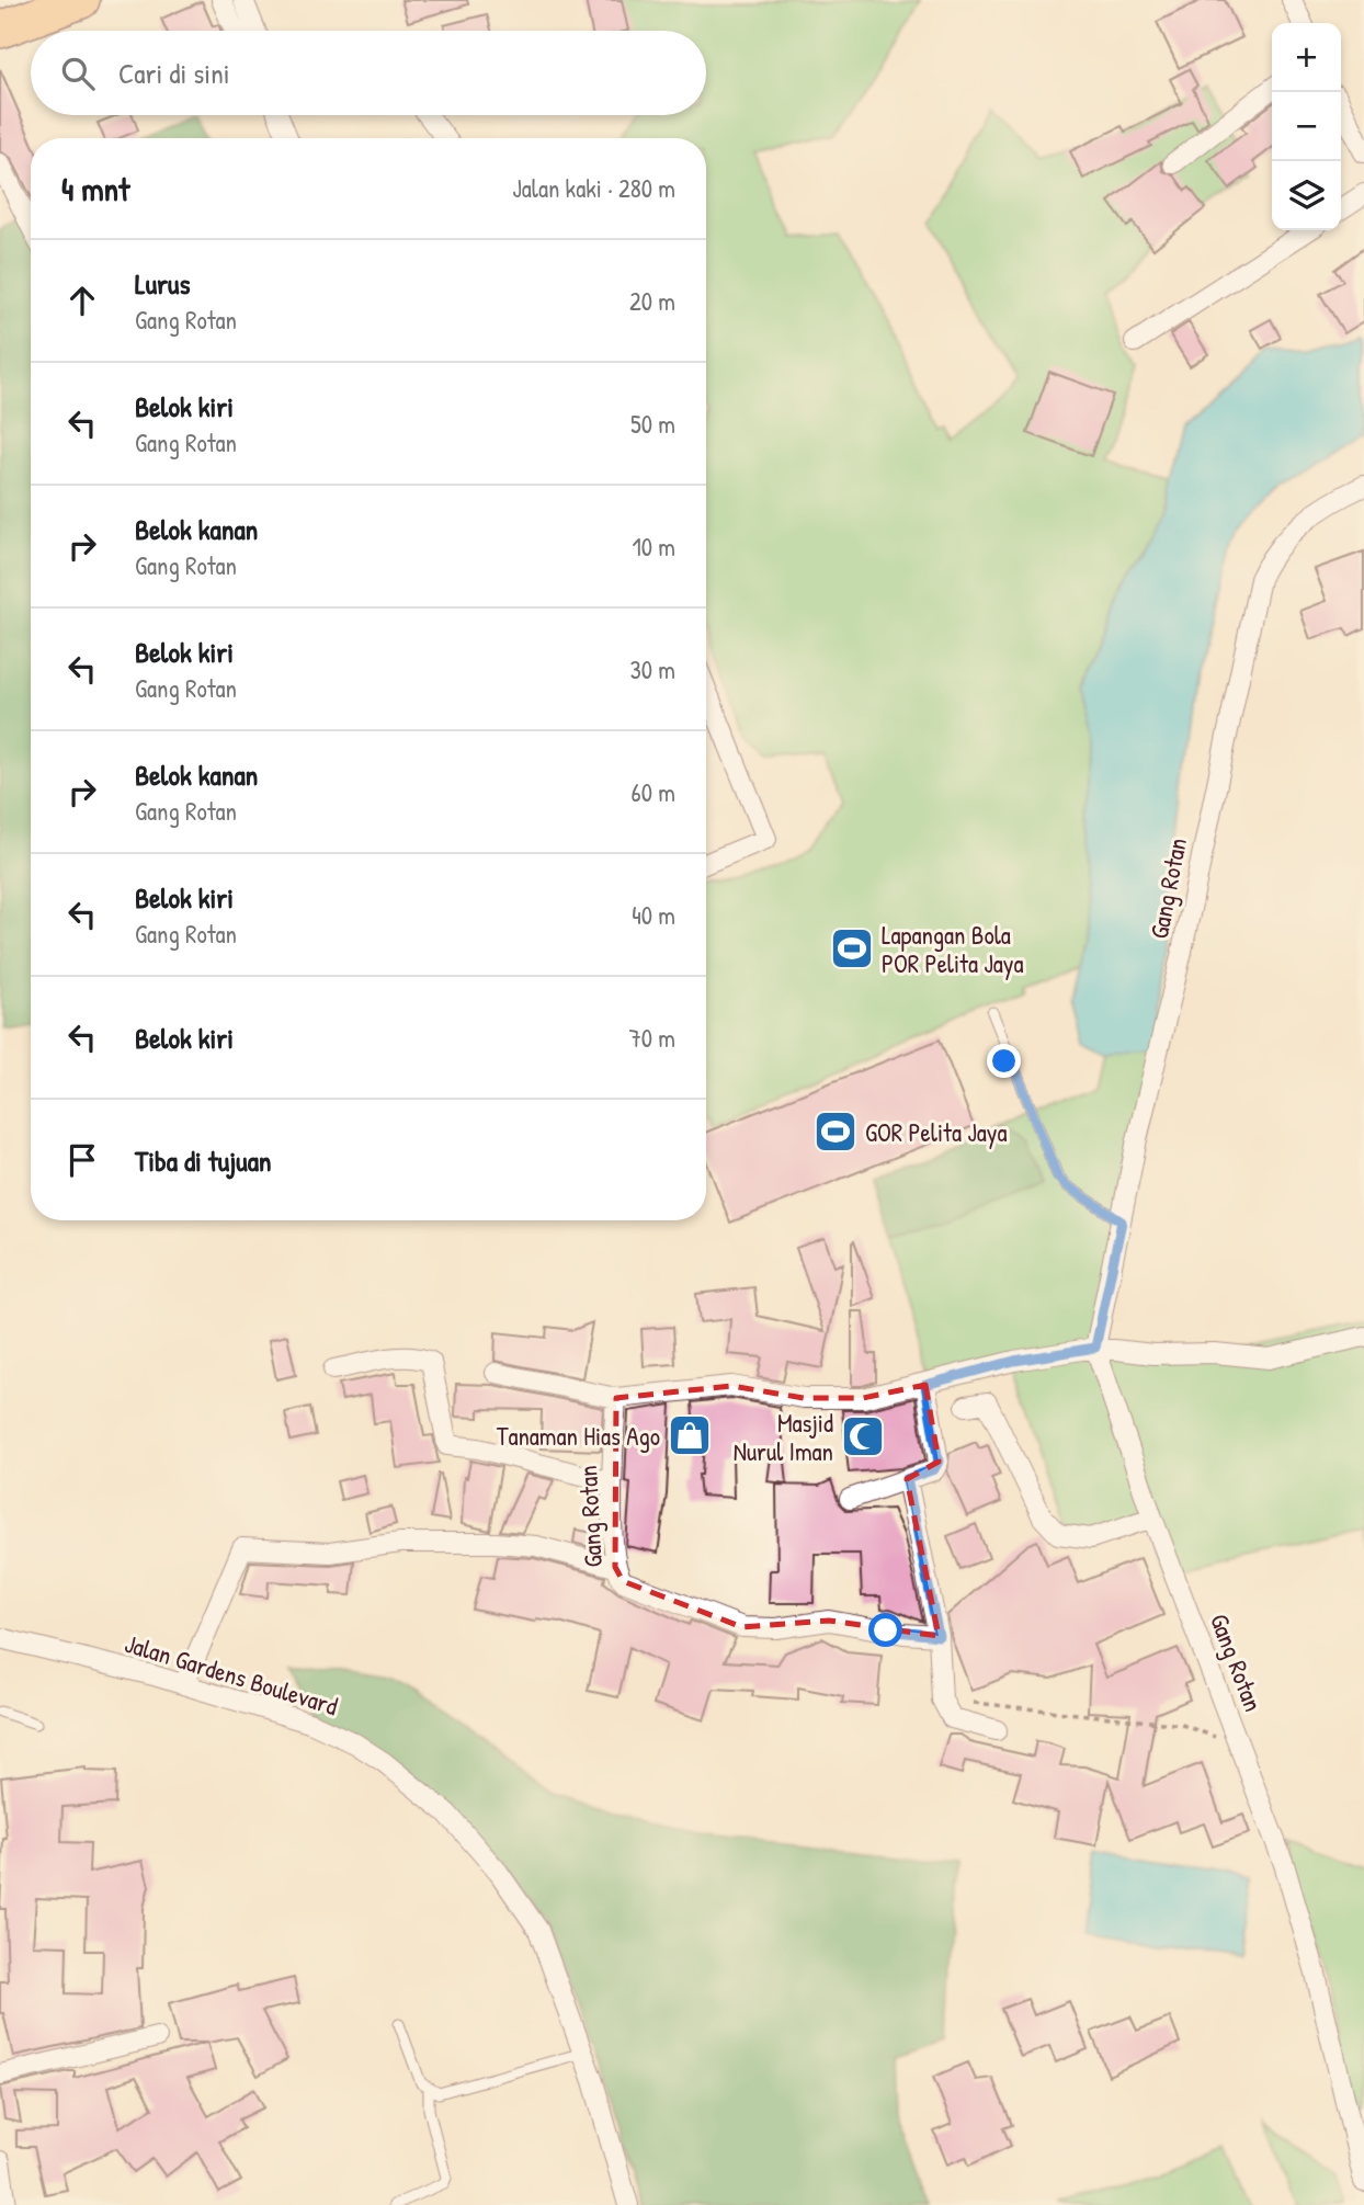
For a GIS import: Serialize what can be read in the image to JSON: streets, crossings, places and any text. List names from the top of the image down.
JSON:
{
  "streets": {
    "street": ["Gang Rotan", "Jalan Gardens Boulevard"]
  },
  "places": {
    "sports": ["Lapangan Bola POR Pelita Jaya", "GOR Pelita Jaya"],
    "shop": ["Tanaman Hias Ago"],
    "mosque": ["Masjid Nurul Iman"]
  },
  "page": {
    "map_buttons": ["+", "−"],
    "search": "Cari di sini",
    "heading": ["4 mnt", "Jalan kaki · 280 m"],
    "list": [
      ["Lurus", "Gang Rotan", "20 m"],
      ["Belok kiri", "Gang Rotan", "50 m"],
      ["Belok kanan", "Gang Rotan", "10 m"],
      ["Belok kiri", "Gang Rotan", "30 m"],
      ["Belok kanan", "Gang Rotan", "60 m"],
      ["Belok kiri", "Gang Rotan", "40 m"],
      ["Belok kiri", "70 m"],
      "Tiba di tujuan"
    ]
  }
}
